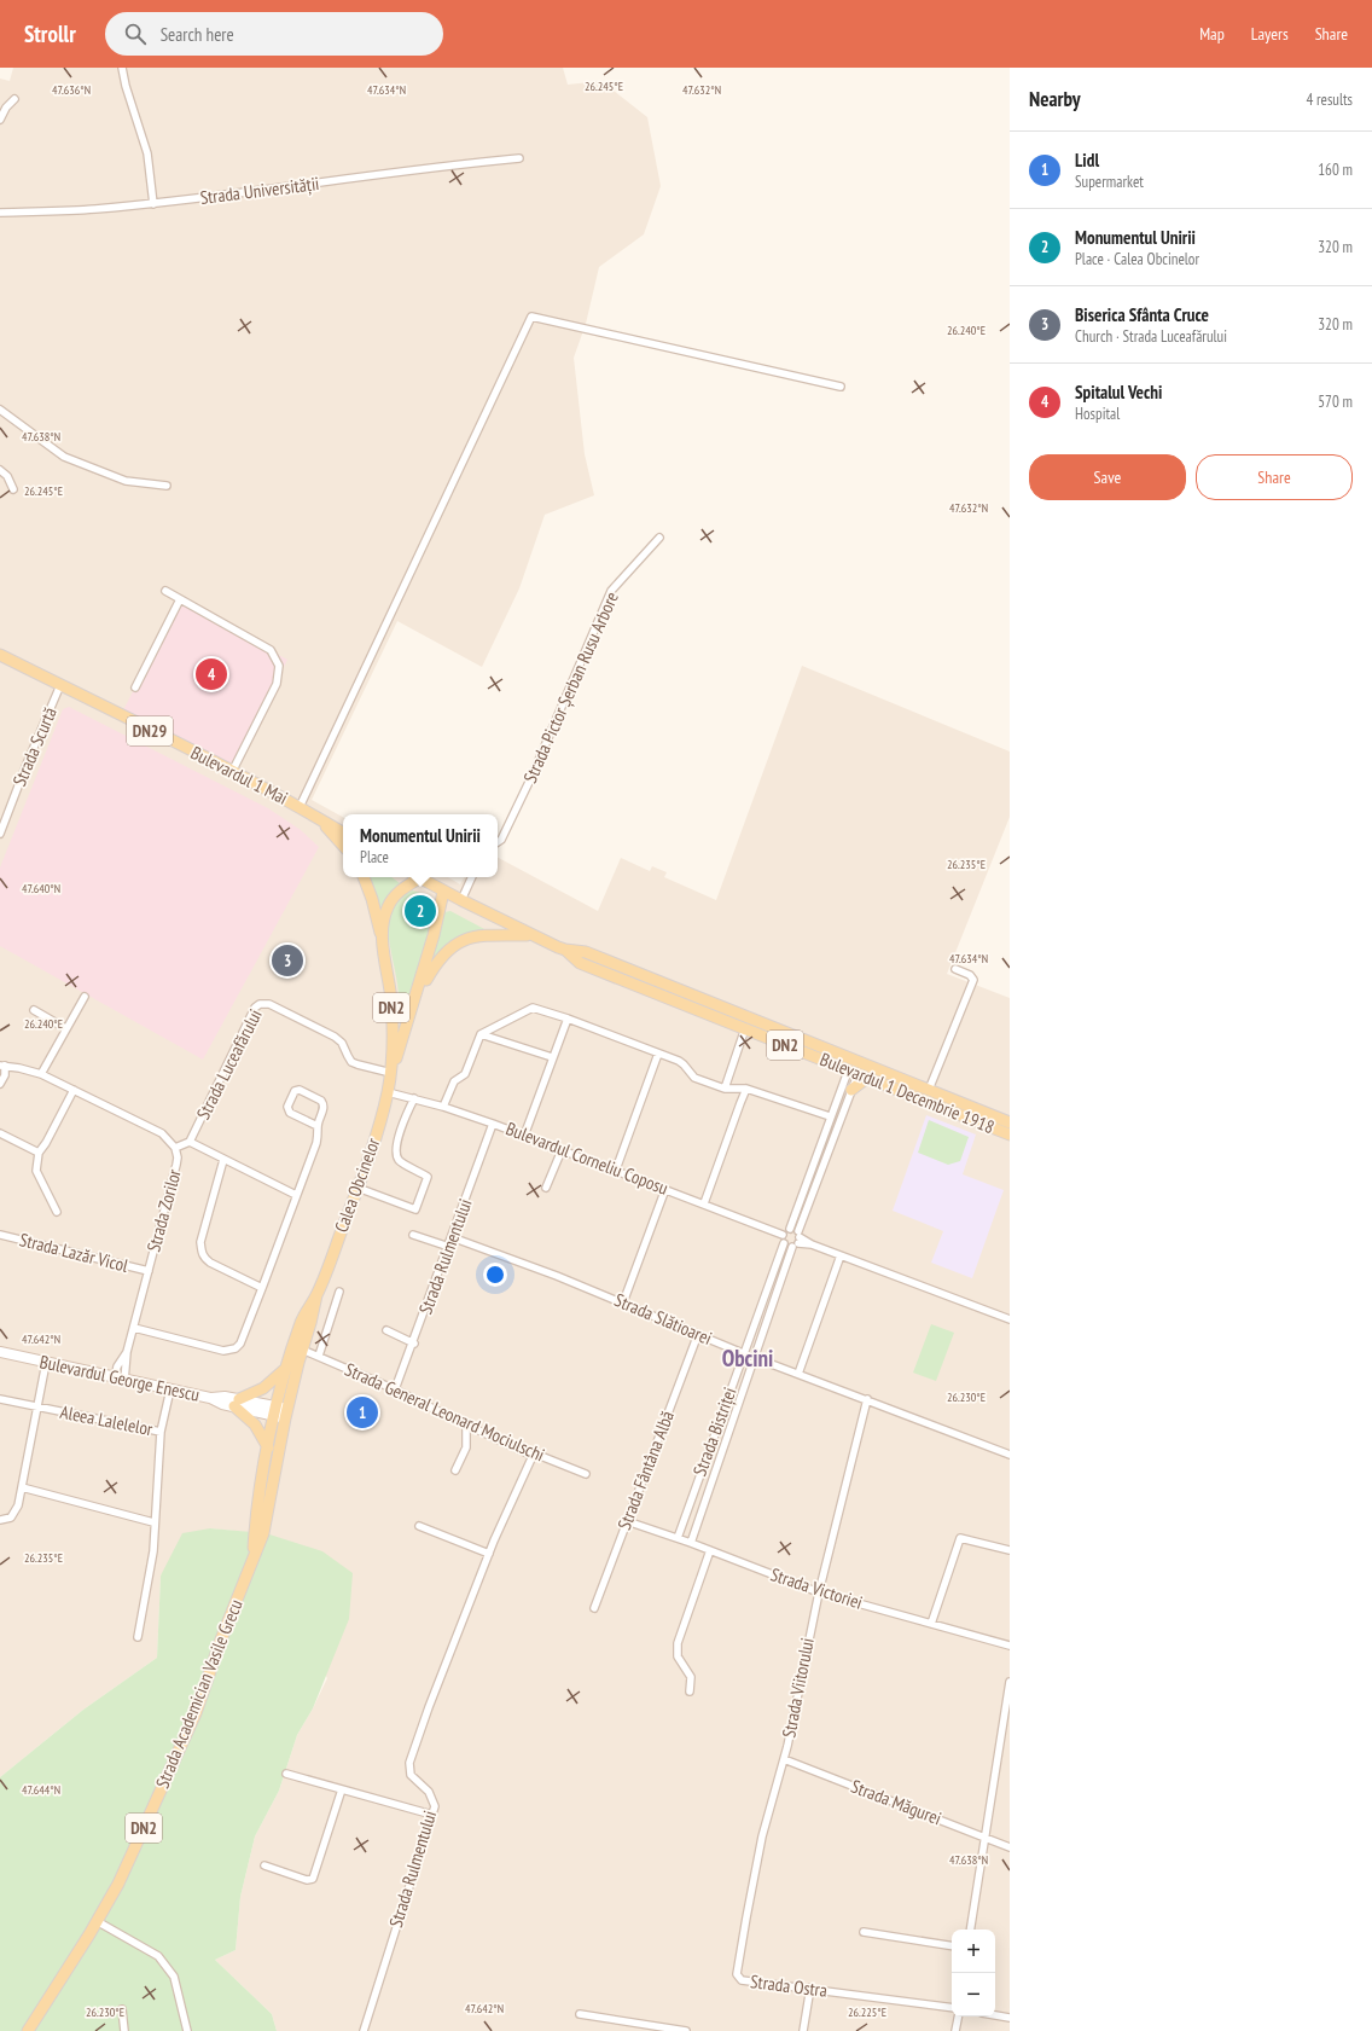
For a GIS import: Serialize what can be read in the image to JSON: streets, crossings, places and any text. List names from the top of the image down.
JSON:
{
  "streets": {
    "main road": [
      "DN29",
      "Bulevardul 1 Mai",
      "DN2",
      "Bulevardul 1 Decembrie 1918",
      "Calea Obcinelor",
      "Bulevardul George Enescu",
      "Strada Academician Vasile Grecu"
    ],
    "street": [
      "Strada Universității",
      "Strada Pictor Șerban Rusu Arbore",
      "Strada Scurtă",
      "Strada Luceafărului",
      "Bulevardul Corneliu Coposu",
      "Strada Zorilor",
      "Strada Lazăr Vicol",
      "Strada Rulmentului",
      "Strada Slătioarei",
      "Strada General Leonard Mociulschi",
      "Aleea Lalelelor",
      "Strada Bistriței",
      "Strada Fântâna Albă",
      "Strada Victoriei",
      "Strada Viitorului",
      "Strada Măgurei",
      "Strada Ostra"
    ]
  },
  "crossings": [
    ["DN29", "Bulevardul 1 Mai"],
    ["Strada Scurtă", "Bulevardul 1 Mai"],
    ["DN2", "Bulevardul 1 Decembrie 1918"],
    ["DN2", "Calea Obcinelor"],
    ["Strada Luceafărului", "Calea Obcinelor"],
    ["Strada Luceafărului", "Strada Zorilor"],
    ["Bulevardul Corneliu Coposu", "Calea Obcinelor"],
    ["Bulevardul Corneliu Coposu", "Strada Rulmentului"],
    ["Calea Obcinelor", "Bulevardul George Enescu"],
    ["Calea Obcinelor", "Strada General Leonard Mociulschi"],
    ["Calea Obcinelor", "Strada Academician Vasile Grecu"],
    ["Strada Zorilor", "Strada Lazăr Vicol"],
    ["Strada Zorilor", "Bulevardul George Enescu"],
    ["Strada Rulmentului", "Strada Slătioarei"],
    ["Strada Rulmentului", "Strada General Leonard Mociulschi"],
    ["Strada Slătioarei", "Strada Bistriței"],
    ["Strada Slătioarei", "Strada Fântâna Albă"],
    ["Strada Slătioarei", "Strada Viitorului"],
    ["Bulevardul George Enescu", "Aleea Lalelelor"],
    ["Bulevardul George Enescu", "Strada Academician Vasile Grecu"],
    ["Strada Bistriței", "Strada Victoriei"],
    ["Strada Fântâna Albă", "Strada Victoriei"],
    ["Strada Victoriei", "Strada Viitorului"],
    ["Strada Viitorului", "Strada Măgurei"],
    ["Strada Viitorului", "Strada Ostra"]
  ],
  "districts": ["Obcini"],
  "page": {
    "header": "Strollr",
    "search": "Search here",
    "nav": ["Map", "Layers", "Share"],
    "heading": ["Nearby", "4 results"],
    "list": [
      {
        "mark": "1",
        "name": "Lidl",
        "note": "Supermarket",
        "value": "160 m"
      },
      {
        "mark": "2",
        "name": "Monumentul Unirii",
        "note": "Place · Calea Obcinelor",
        "value": "320 m"
      },
      {
        "mark": "3",
        "name": "Biserica Sfânta Cruce",
        "note": "Church · Strada Luceafărului",
        "value": "320 m"
      },
      {
        "mark": "4",
        "name": "Spitalul Vechi",
        "note": "Hospital",
        "value": "570 m"
      }
    ],
    "buttons": ["Save", "Share"],
    "pins": [
      "4",
      "2",
      "3",
      "1"
    ],
    "popup": ["Monumentul Unirii", "Place"],
    "map_buttons": ["+", "−"]
  },
  "coordinates": [
    "26.245°E",
    "47.636°N",
    "47.634°N",
    "47.632°N",
    "26.240°E",
    "47.638°N",
    "26.235°E",
    "47.640°N",
    "47.642°N",
    "26.230°E",
    "47.644°N",
    "26.225°E"
  ]
}
